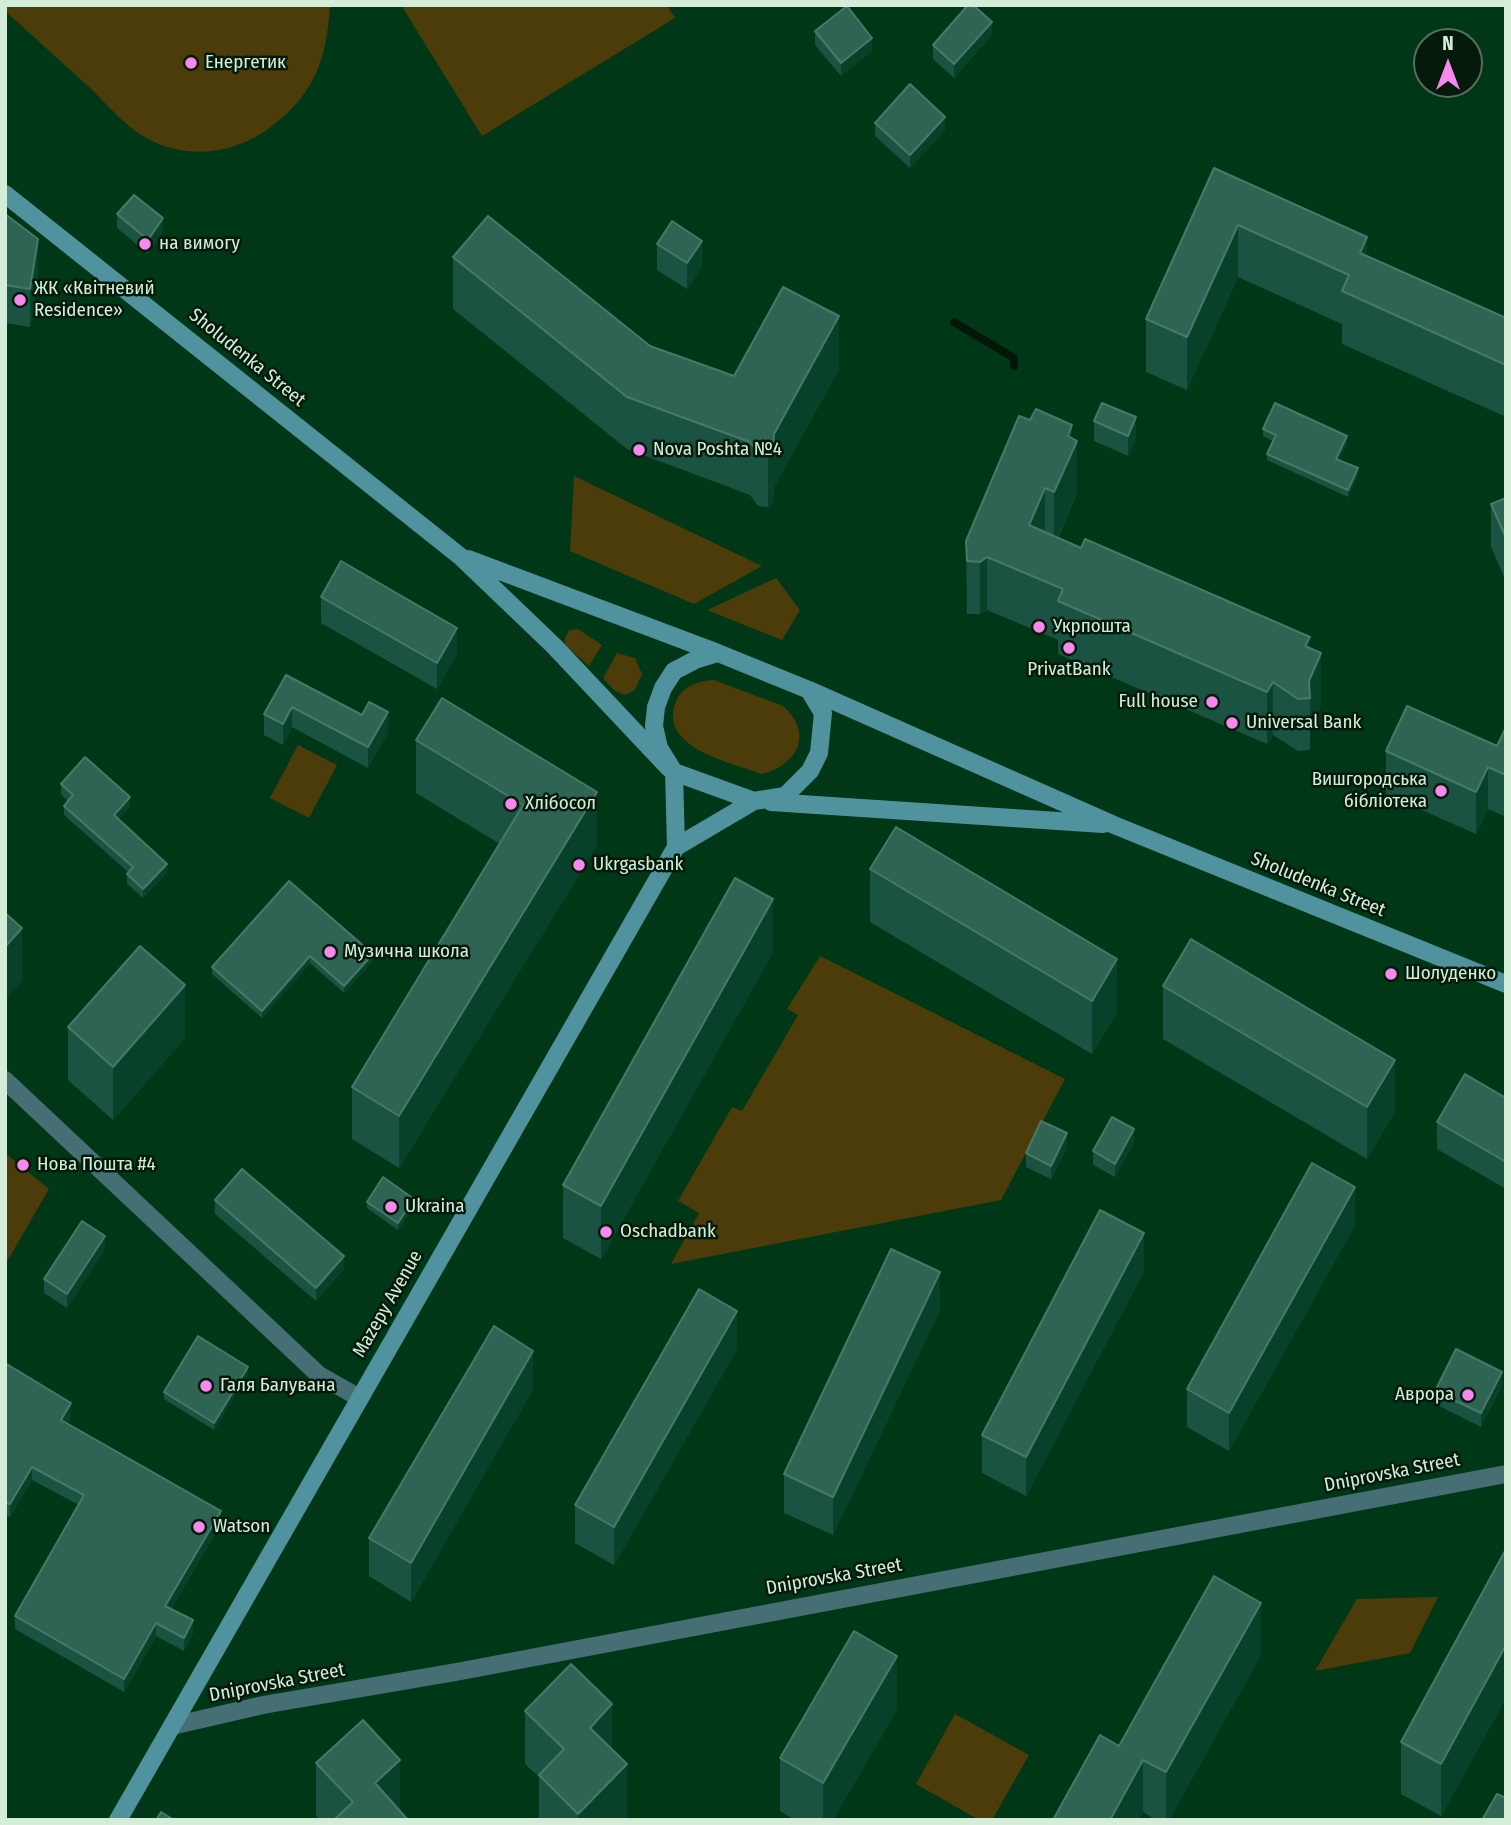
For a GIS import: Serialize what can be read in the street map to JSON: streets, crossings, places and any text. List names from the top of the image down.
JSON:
{
  "streets": {
    "main road": ["Sholudenka Street", "Mazepy Avenue"],
    "street": ["Dniprovska Street"]
  },
  "crossings": [
    ["Sholudenka Street", "Mazepy Avenue"],
    ["Mazepy Avenue", "Dniprovska Street"]
  ],
  "places": [
    "Енергетик",
    "на вимогу",
    "ЖК «Квітневий Residence»",
    "Nova Poshta №4",
    "Укрпошта",
    "PrivatBank",
    "Full house",
    "Universal Bank",
    "Вишгородська бібліотека",
    "Хлібосол",
    "Ukrgasbank",
    "Музична школа",
    "Шолуденко",
    "Нова Пошта #4",
    "Ukraina",
    "Oschadbank",
    "Галя Балувана",
    "Аврора",
    "Watson"
  ],
  "north": "top"
}
